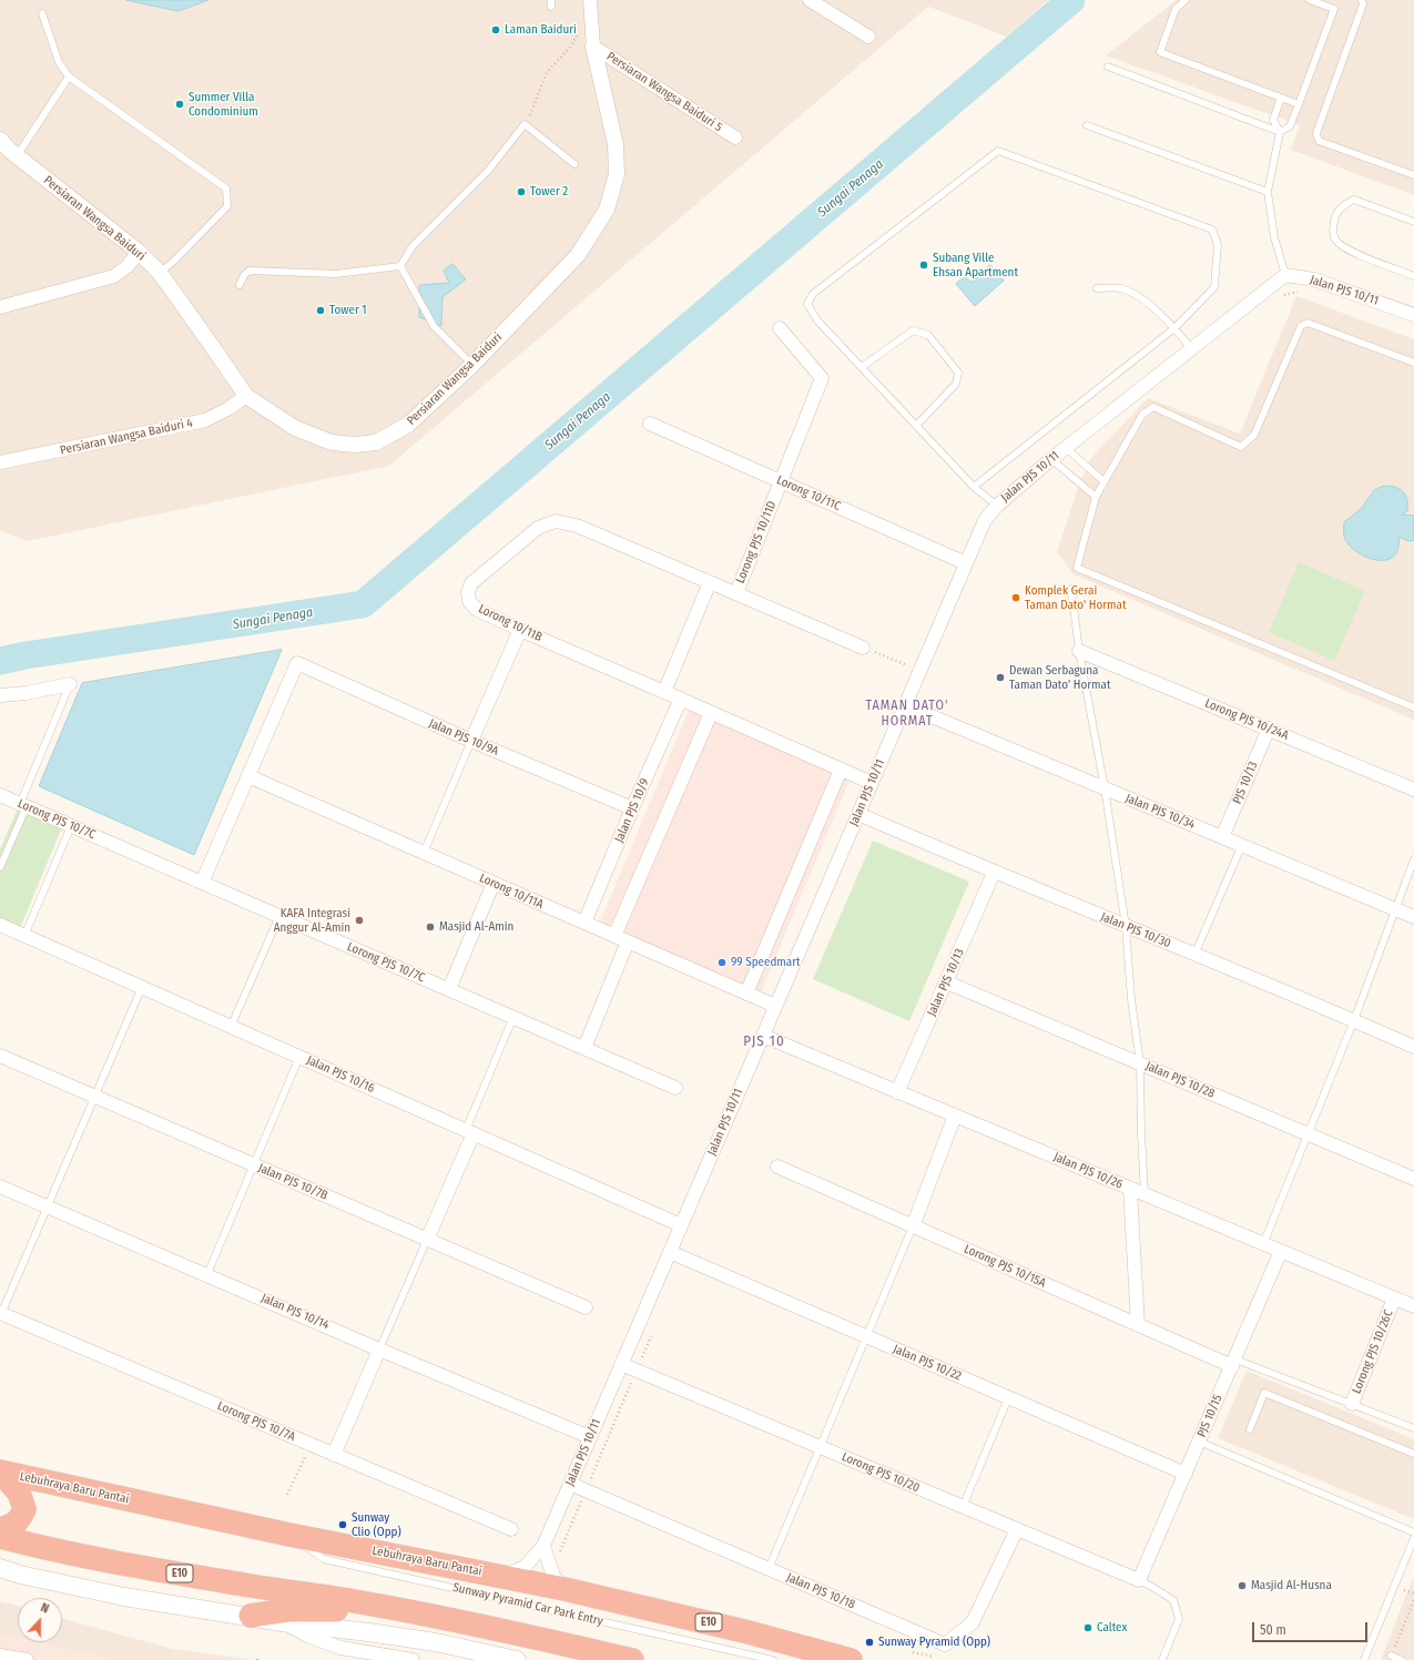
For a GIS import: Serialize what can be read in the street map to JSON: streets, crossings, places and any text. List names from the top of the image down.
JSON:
{
  "streets": {
    "highway": ["Lebuhraya Baru Pantai", "E10"],
    "street": [
      "Persiaran Wangsa Baiduri 5",
      "Persiaran Wangsa Baiduri",
      "Jalan PJS 10/11",
      "Persiaran Wangsa Baiduri 4",
      "Lorong 10/11C",
      "Lorong PJS 10/11D",
      "Lorong 10/11B",
      "Lorong PJS 10/24A",
      "Jalan PJS 10/9A",
      "PJS 10/13",
      "Jalan PJS 10/9",
      "Jalan PJS 10/34",
      "Lorong PJS 10/7C",
      "Lorong 10/11A",
      "Jalan PJS 10/30",
      "Jalan PJS 10/13",
      "Jalan PJS 10/16",
      "Jalan PJS 10/28",
      "Jalan PJS 10/26",
      "Jalan PJS 10/7B",
      "Lorong PJS 10/15A",
      "Jalan PJS 10/14",
      "Lorong PJS 10/26C",
      "Jalan PJS 10/22",
      "PJS 10/15",
      "Lorong PJS 10/7A",
      "Lorong PJS 10/20",
      "Jalan PJS 10/18"
    ],
    "lane": ["Sunway Pyramid Car Park Entry"]
  },
  "crossings": [
    ["Persiaran Wangsa Baiduri 5", "Persiaran Wangsa Baiduri"],
    ["Persiaran Wangsa Baiduri", "Persiaran Wangsa Baiduri 4"],
    ["Jalan PJS 10/11", "Lorong 10/11C"],
    ["Jalan PJS 10/11", "Lorong 10/11B"],
    ["Jalan PJS 10/11", "Jalan PJS 10/34"],
    ["Jalan PJS 10/11", "Lorong 10/11A"],
    ["Jalan PJS 10/11", "Jalan PJS 10/30"],
    ["Jalan PJS 10/11", "Jalan PJS 10/16"],
    ["Jalan PJS 10/11", "Jalan PJS 10/26"],
    ["Jalan PJS 10/11", "Jalan PJS 10/14"],
    ["Jalan PJS 10/11", "Jalan PJS 10/22"],
    ["Jalan PJS 10/11", "Lorong PJS 10/20"],
    ["Jalan PJS 10/11", "Lebuhraya Baru Pantai"],
    ["Jalan PJS 10/11", "Jalan PJS 10/18"],
    ["Jalan PJS 10/11", "Sunway Pyramid Car Park Entry"],
    ["Lorong 10/11C", "Lorong PJS 10/11D"],
    ["Lorong PJS 10/11D", "Lorong 10/11B"],
    ["Lorong 10/11B", "Jalan PJS 10/9"],
    ["Lorong PJS 10/24A", "PJS 10/13"],
    ["Jalan PJS 10/9A", "Jalan PJS 10/9"],
    ["Jalan PJS 10/9A", "Lorong 10/11A"],
    ["PJS 10/13", "Jalan PJS 10/34"],
    ["Jalan PJS 10/9", "Lorong 10/11A"],
    ["Jalan PJS 10/30", "Jalan PJS 10/13"],
    ["Jalan PJS 10/13", "Jalan PJS 10/28"],
    ["Jalan PJS 10/13", "Jalan PJS 10/26"],
    ["Jalan PJS 10/26", "Lorong PJS 10/26C"],
    ["Jalan PJS 10/26", "PJS 10/15"],
    ["Lorong PJS 10/15A", "PJS 10/15"],
    ["Jalan PJS 10/22", "PJS 10/15"],
    ["PJS 10/15", "Lorong PJS 10/20"],
    ["Lorong PJS 10/20", "Jalan PJS 10/18"],
    ["Lebuhraya Baru Pantai", "Sunway Pyramid Car Park Entry"]
  ],
  "districts": ["TAMAN DATO' HORMAT", "PJS 10"],
  "water": ["Sungai Penaga"],
  "places": [
    "Laman Baiduri",
    "Summer Villa Condominium",
    "Tower 2",
    "Subang Ville Ehsan Apartment",
    "Tower 1",
    "Komplek Gerai Taman Dato' Hormat",
    "Dewan Serbaguna Taman Dato' Hormat",
    "KAFA Integrasi Anggur Al-Amin",
    "Masjid Al-Amin",
    "99 Speedmart",
    "Sunway Clio (Opp)",
    "Masjid Al-Husna",
    "Caltex",
    "Sunway Pyramid (Opp)"
  ],
  "scale_bar": "50 m",
  "north": "top"
}
